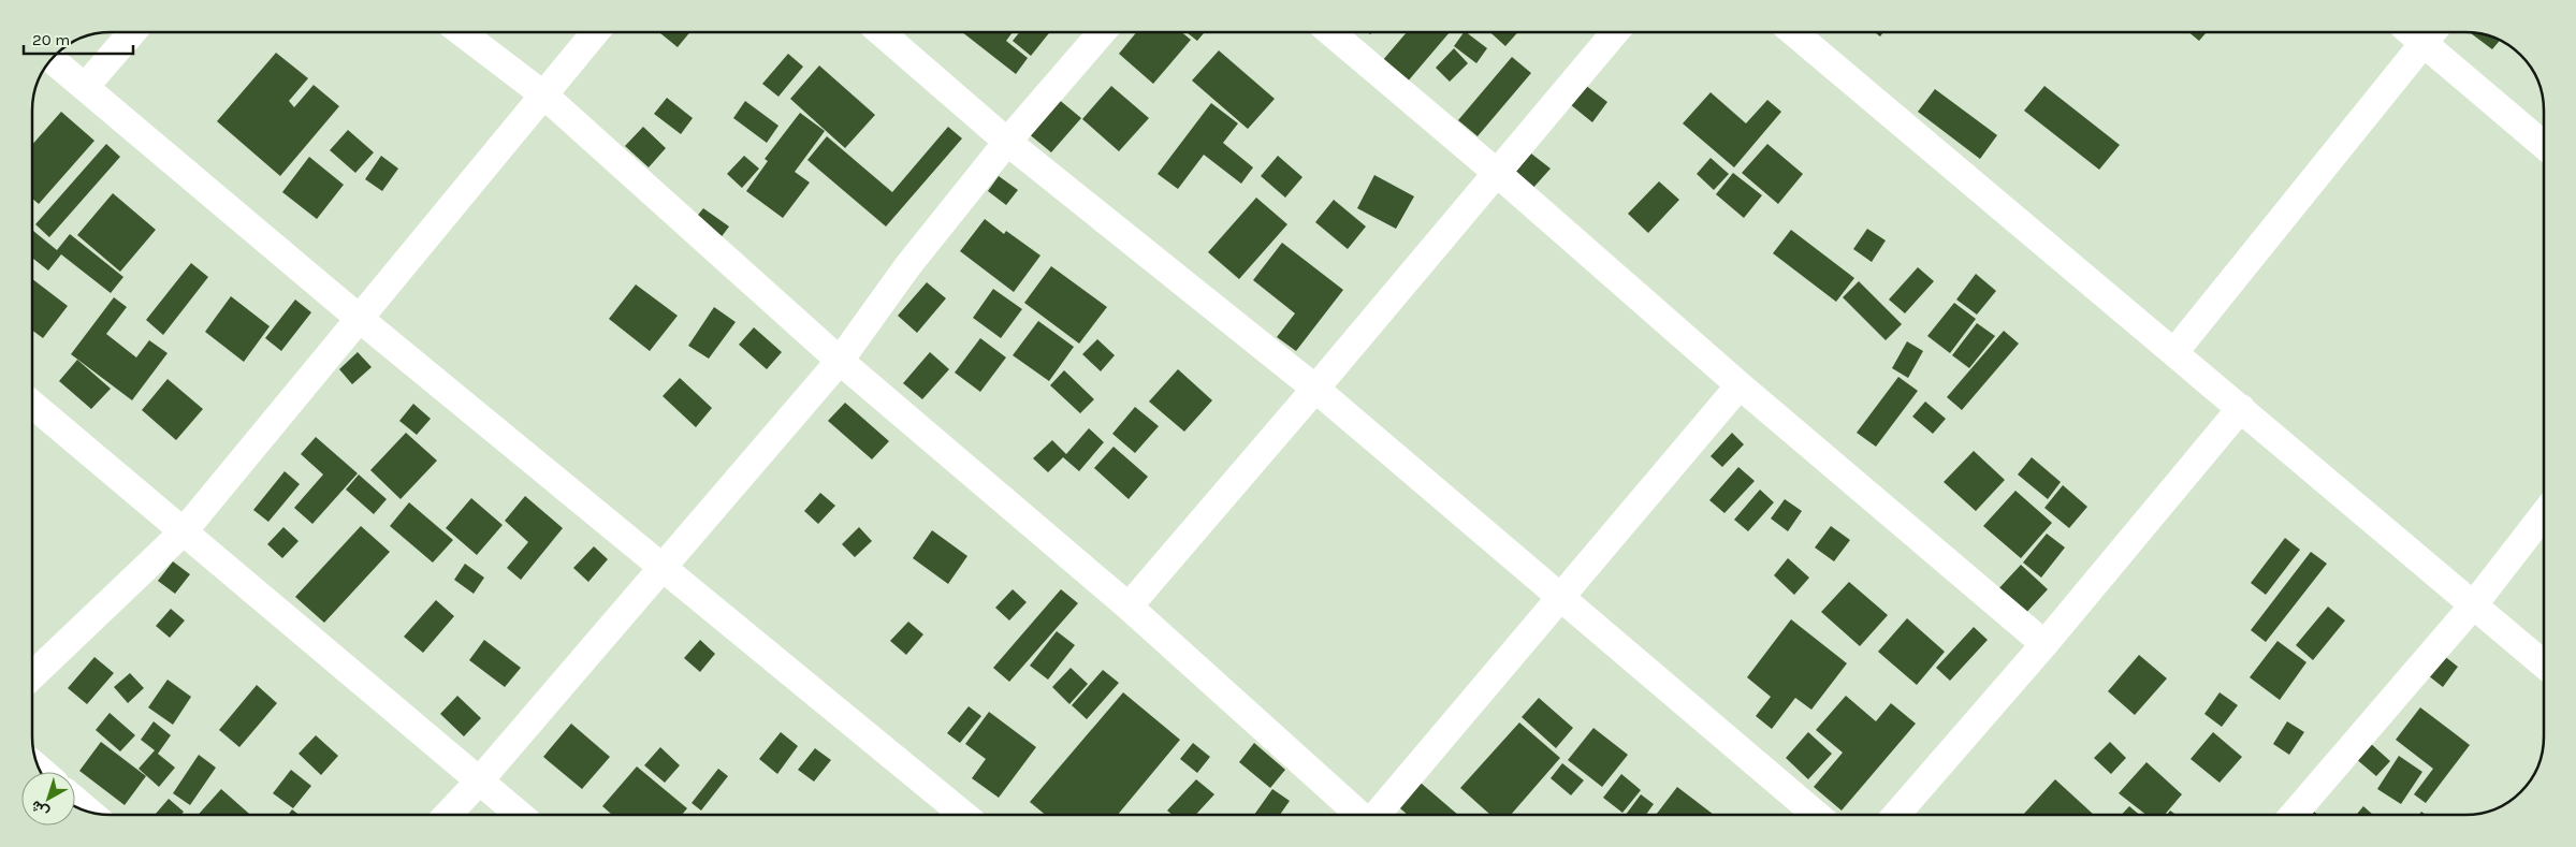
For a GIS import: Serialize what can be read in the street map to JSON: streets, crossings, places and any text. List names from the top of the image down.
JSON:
{
  "scale_bar": "20 m",
  "north": "bottom left"
}
